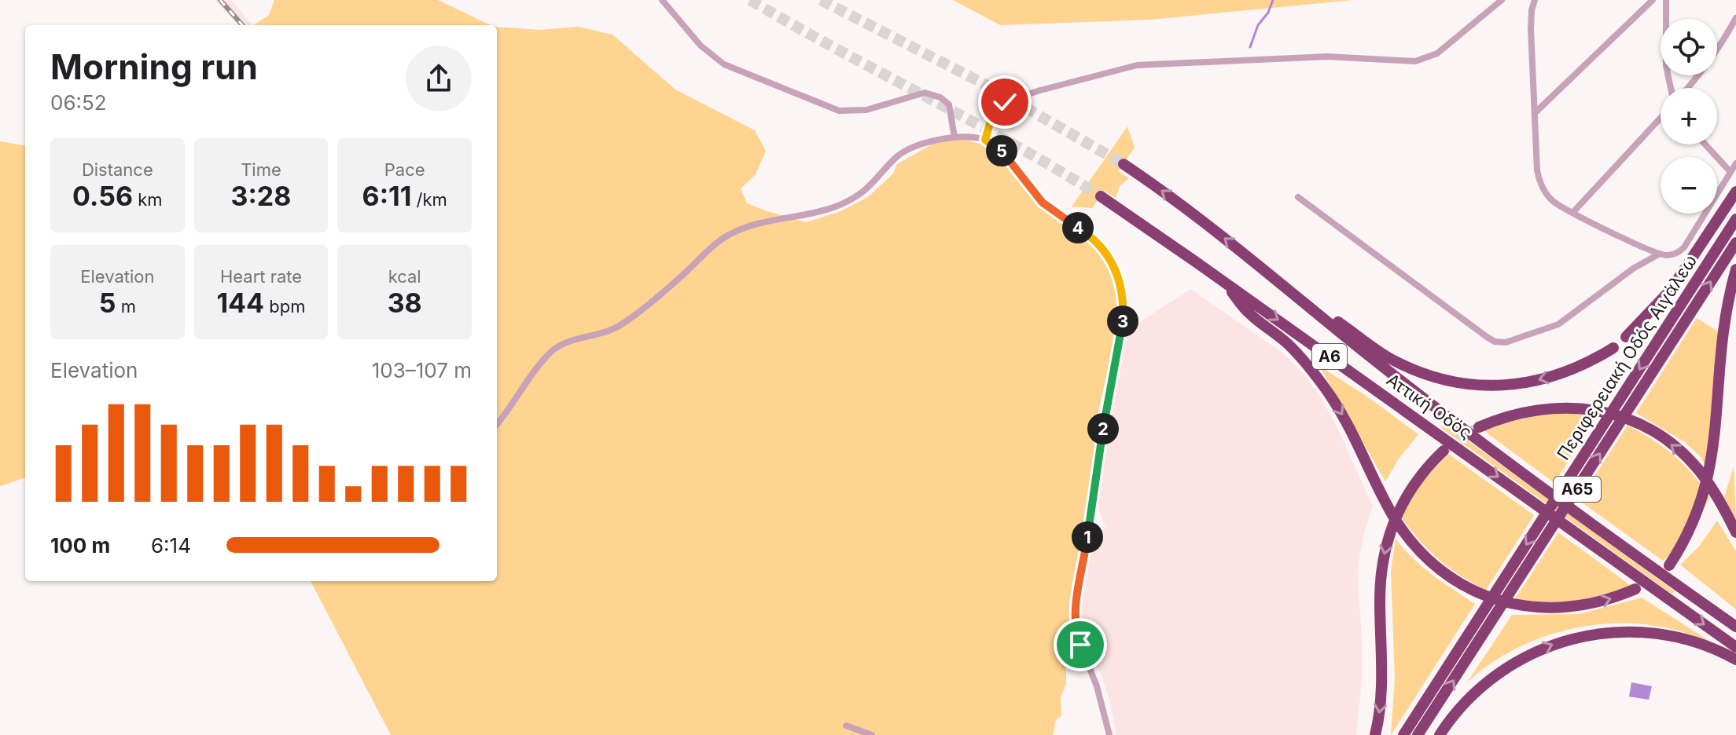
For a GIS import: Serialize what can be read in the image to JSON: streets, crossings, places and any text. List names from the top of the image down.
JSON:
{
  "streets": {
    "highway": [
      "Α6",
      "Περιφερειακή Οδός Αιγάλεω",
      "Αττική Οδός",
      "Α65"
    ]
  },
  "page": {
    "map_buttons": ["+", "−"],
    "heading": ["Morning run", "06:52"],
    "stats": [
      ["Distance", "0.56 km"],
      ["Time", "3:28"],
      ["Pace", "6:11 /km"],
      ["Elevation", "5 m"],
      ["Heart rate", "144 bpm"],
      ["kcal", "38"]
    ],
    "pins": [
      "5",
      "4",
      "3",
      "2",
      "1"
    ],
    "chart": ["Elevation", "103–107 m"],
    "list": [
      {
        "name": "100 m",
        "note": "6:14"
      }
    ]
  }
}
